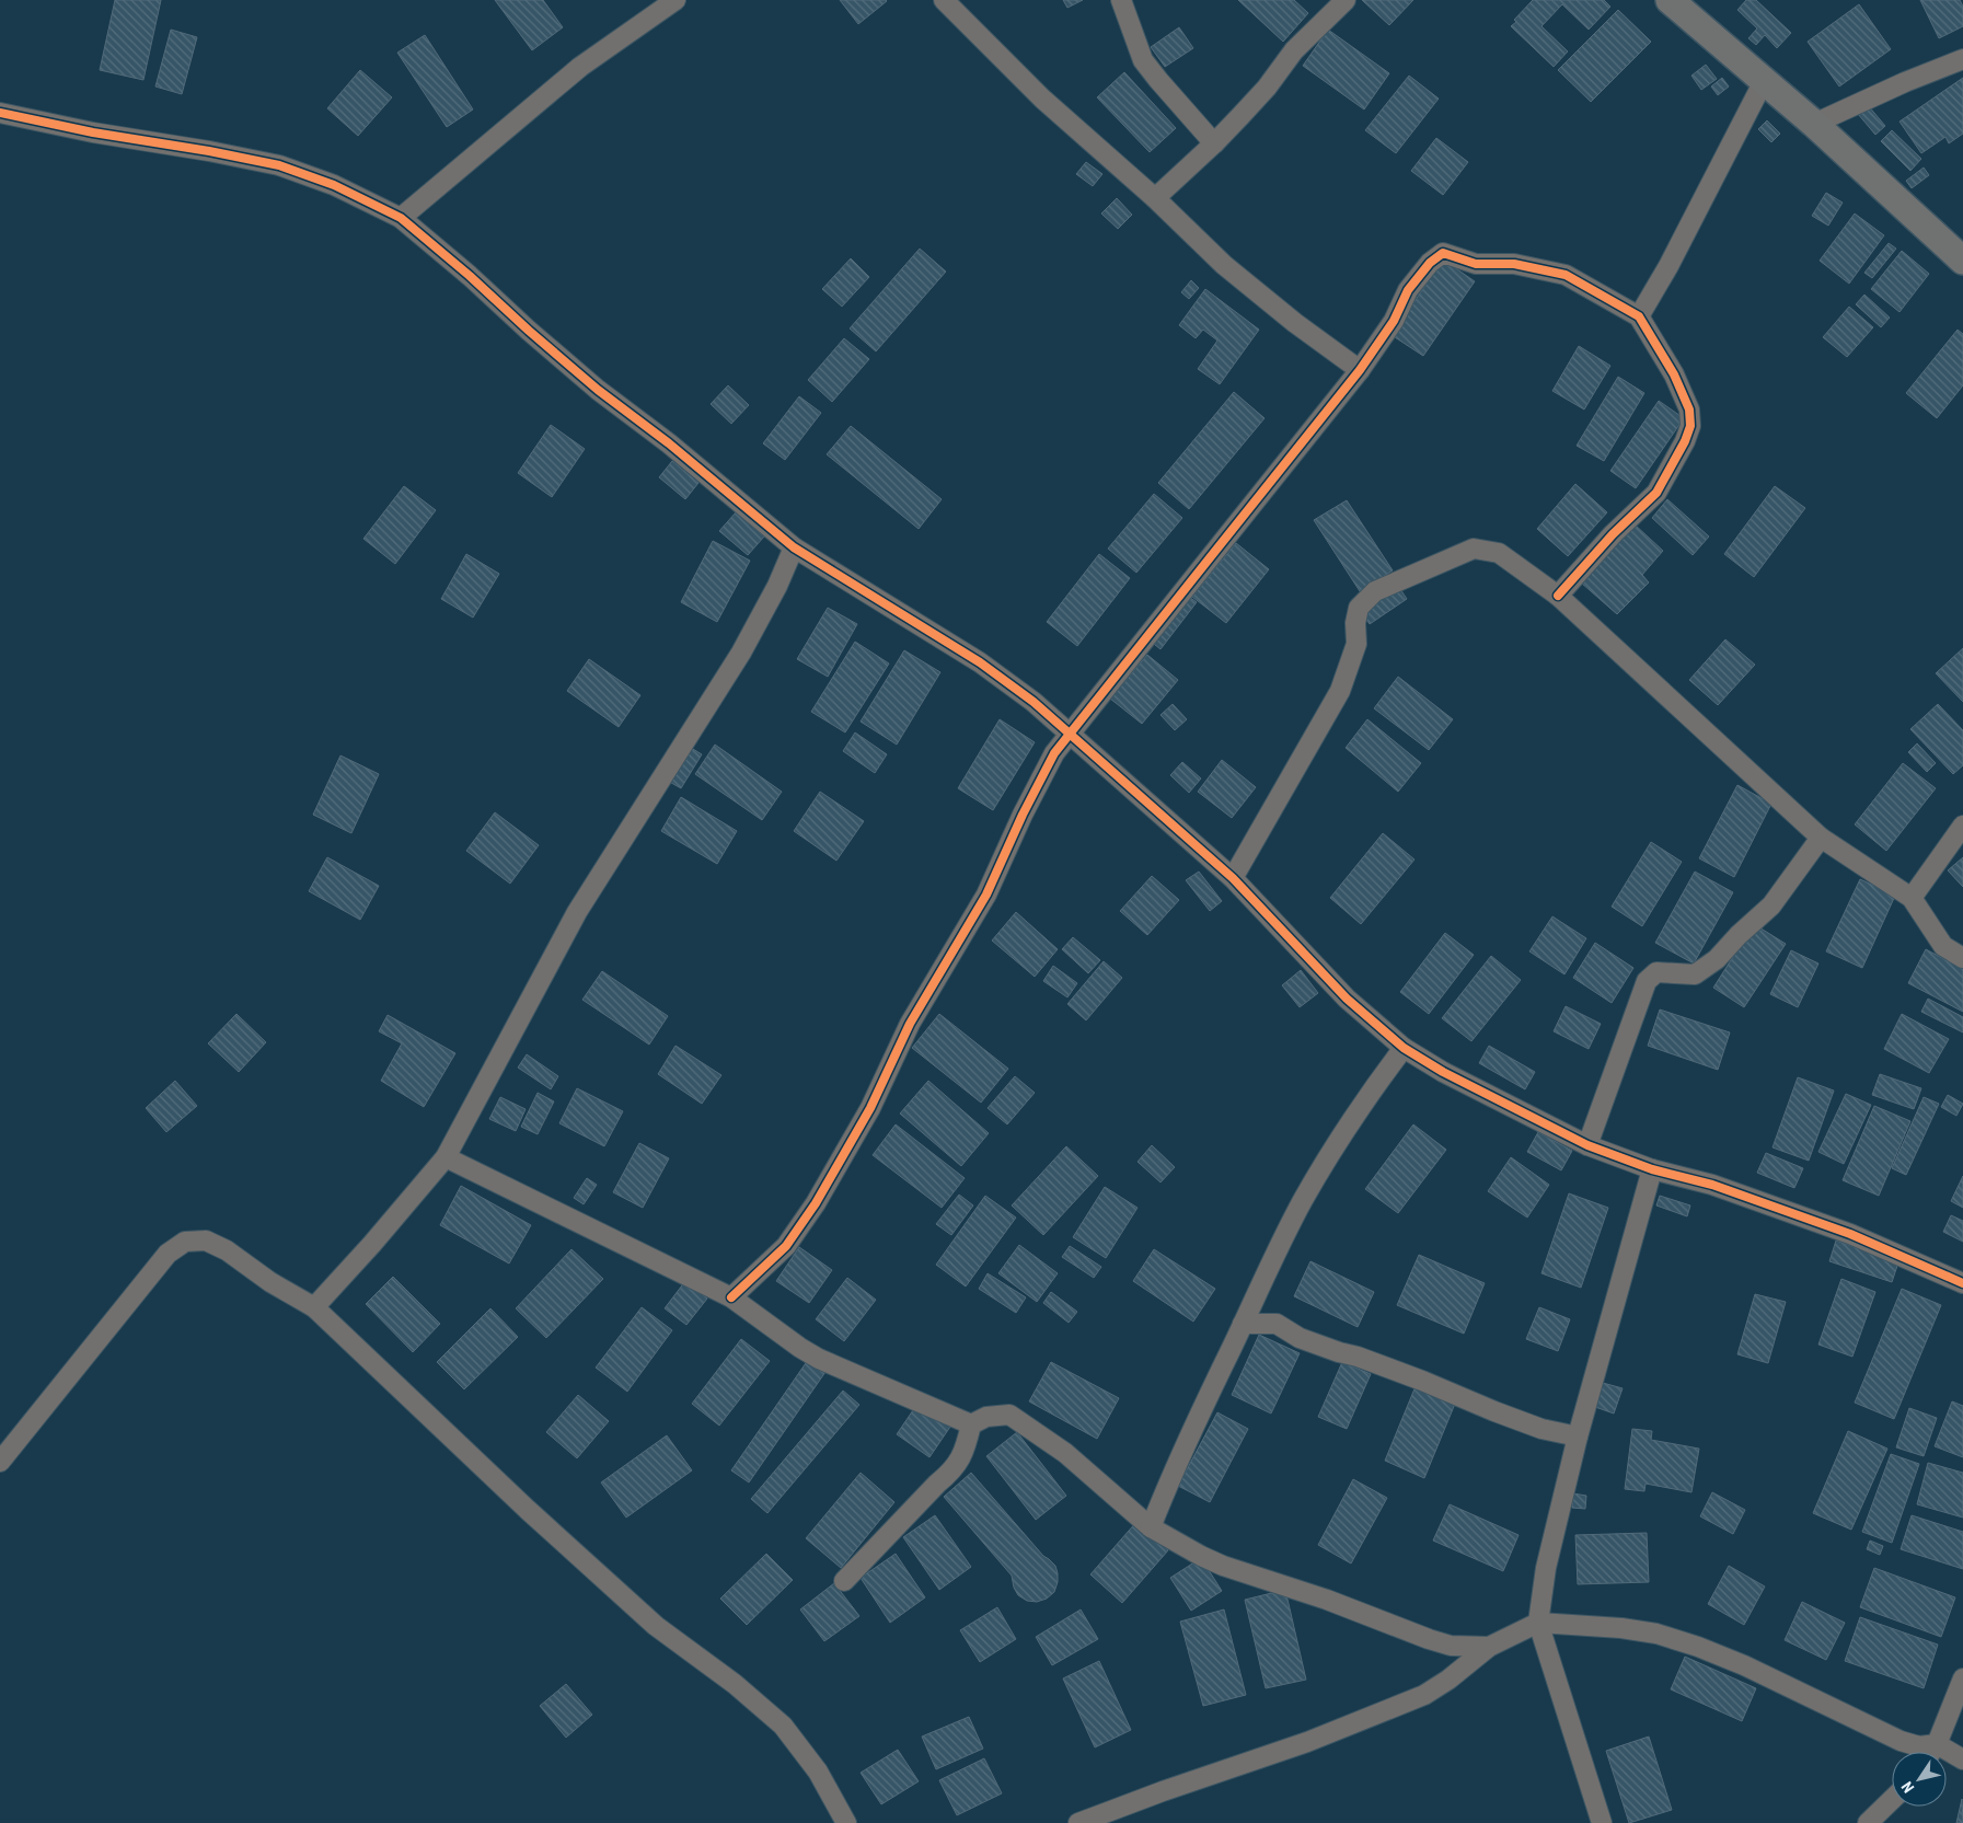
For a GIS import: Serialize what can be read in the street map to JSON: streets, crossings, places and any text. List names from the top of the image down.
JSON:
{
  "north": "bottom left"
}
